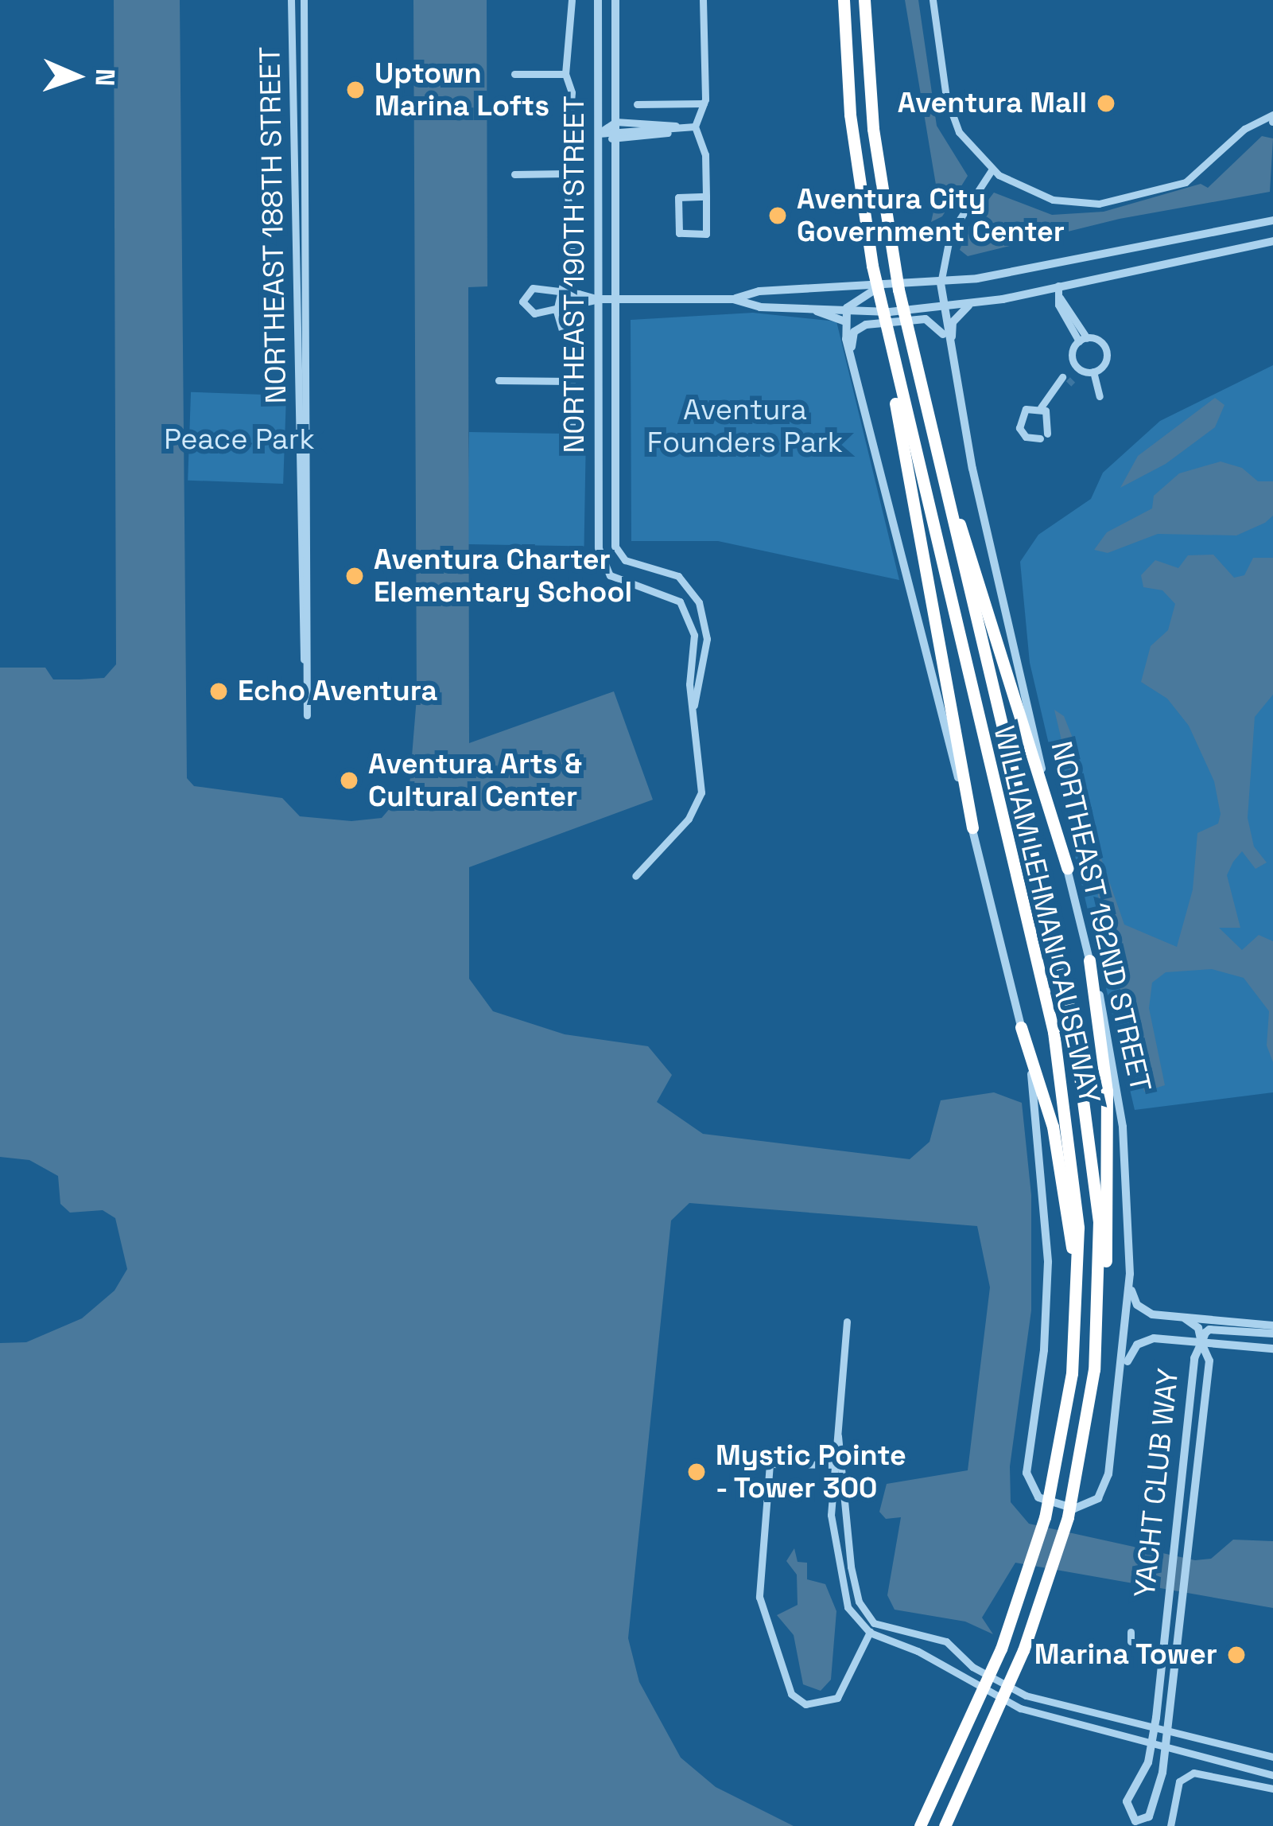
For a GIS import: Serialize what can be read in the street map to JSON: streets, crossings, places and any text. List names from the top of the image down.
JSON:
{
  "streets": {
    "highway": ["WILLIAM LEHMAN CAUSEWAY"],
    "street": [
      "NORTHEAST 188TH STREET",
      "NORTHEAST 190TH STREET",
      "NORTHEAST 192ND STREET",
      "YACHT CLUB WAY"
    ]
  },
  "parks": ["Aventura Founders Park", "Peace Park"],
  "places": [
    "Uptown Marina Lofts",
    "Aventura Mall",
    "Aventura City Government Center",
    "Aventura Charter Elementary School",
    "Echo Aventura",
    "Aventura Arts & Cultural Center",
    "Mystic Pointe - Tower 300",
    "Marina Tower"
  ],
  "north": "right"
}
